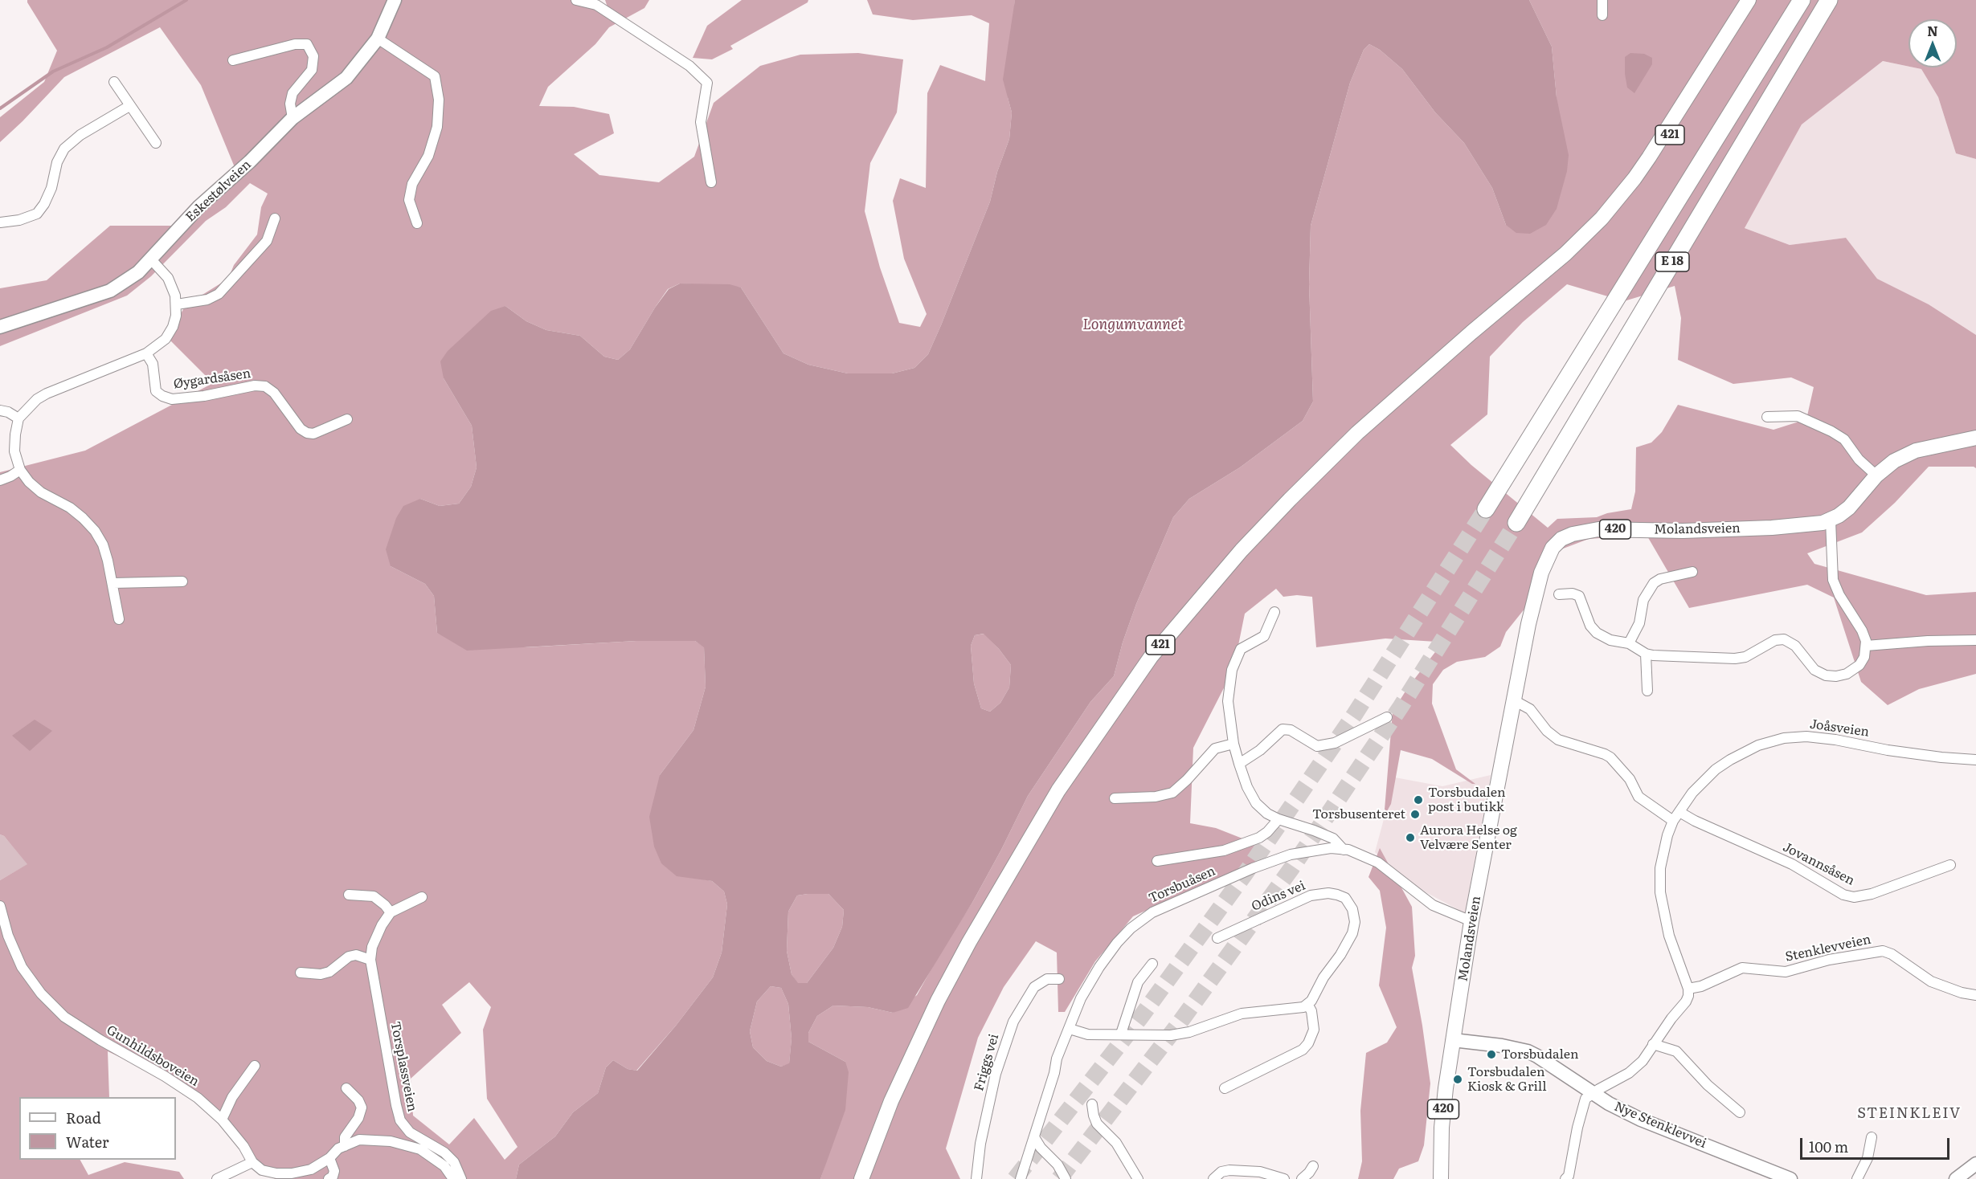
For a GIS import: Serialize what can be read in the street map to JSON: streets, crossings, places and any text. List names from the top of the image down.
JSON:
{
  "streets": {
    "highway": ["E 18"],
    "main road": [
      "421",
      "Eskestølveien",
      "420",
      "Molandsveien",
      "Nye Stenklevvei"
    ],
    "street": [
      "Øygardsåsen",
      "Joåsveien",
      "Jovannsåsen",
      "Torsbuåsen",
      "Odins vei",
      "Stenklevveien",
      "Gunhildsboveien",
      "Friggs vei",
      "Torsplassveien"
    ]
  },
  "crossings": [
    ["Molandsveien", "Torsbuåsen"],
    ["Molandsveien", "Nye Stenklevvei"],
    ["Joåsveien", "Jovannsåsen"],
    ["Joåsveien", "Stenklevveien"]
  ],
  "districts": ["STEINKLEIV"],
  "water": ["Longumvannet"],
  "places": [
    "Torsbudalen post i butikk",
    "Torsbusenteret",
    "Aurora Helse og Velvære Senter",
    "Torsbudalen",
    "Torsbudalen Kiosk & Grill"
  ],
  "legend": ["Road", "Water"],
  "scale_bar": "100 m",
  "north": "top"
}
